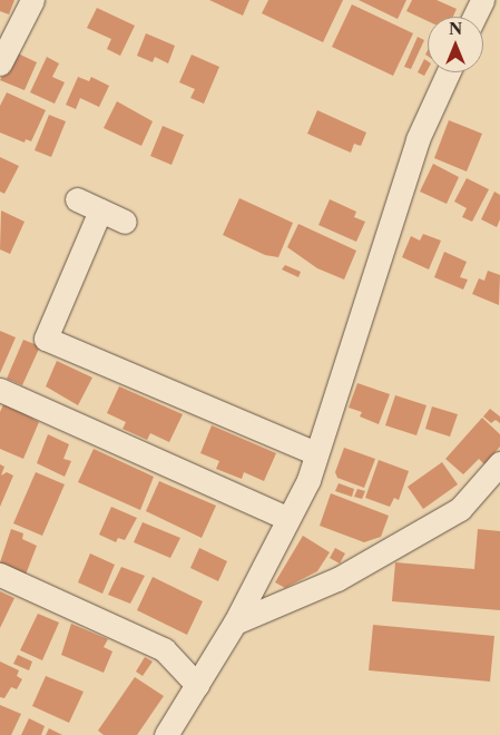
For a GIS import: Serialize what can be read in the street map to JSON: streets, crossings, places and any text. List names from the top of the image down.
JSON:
{
  "north": "top"
}
